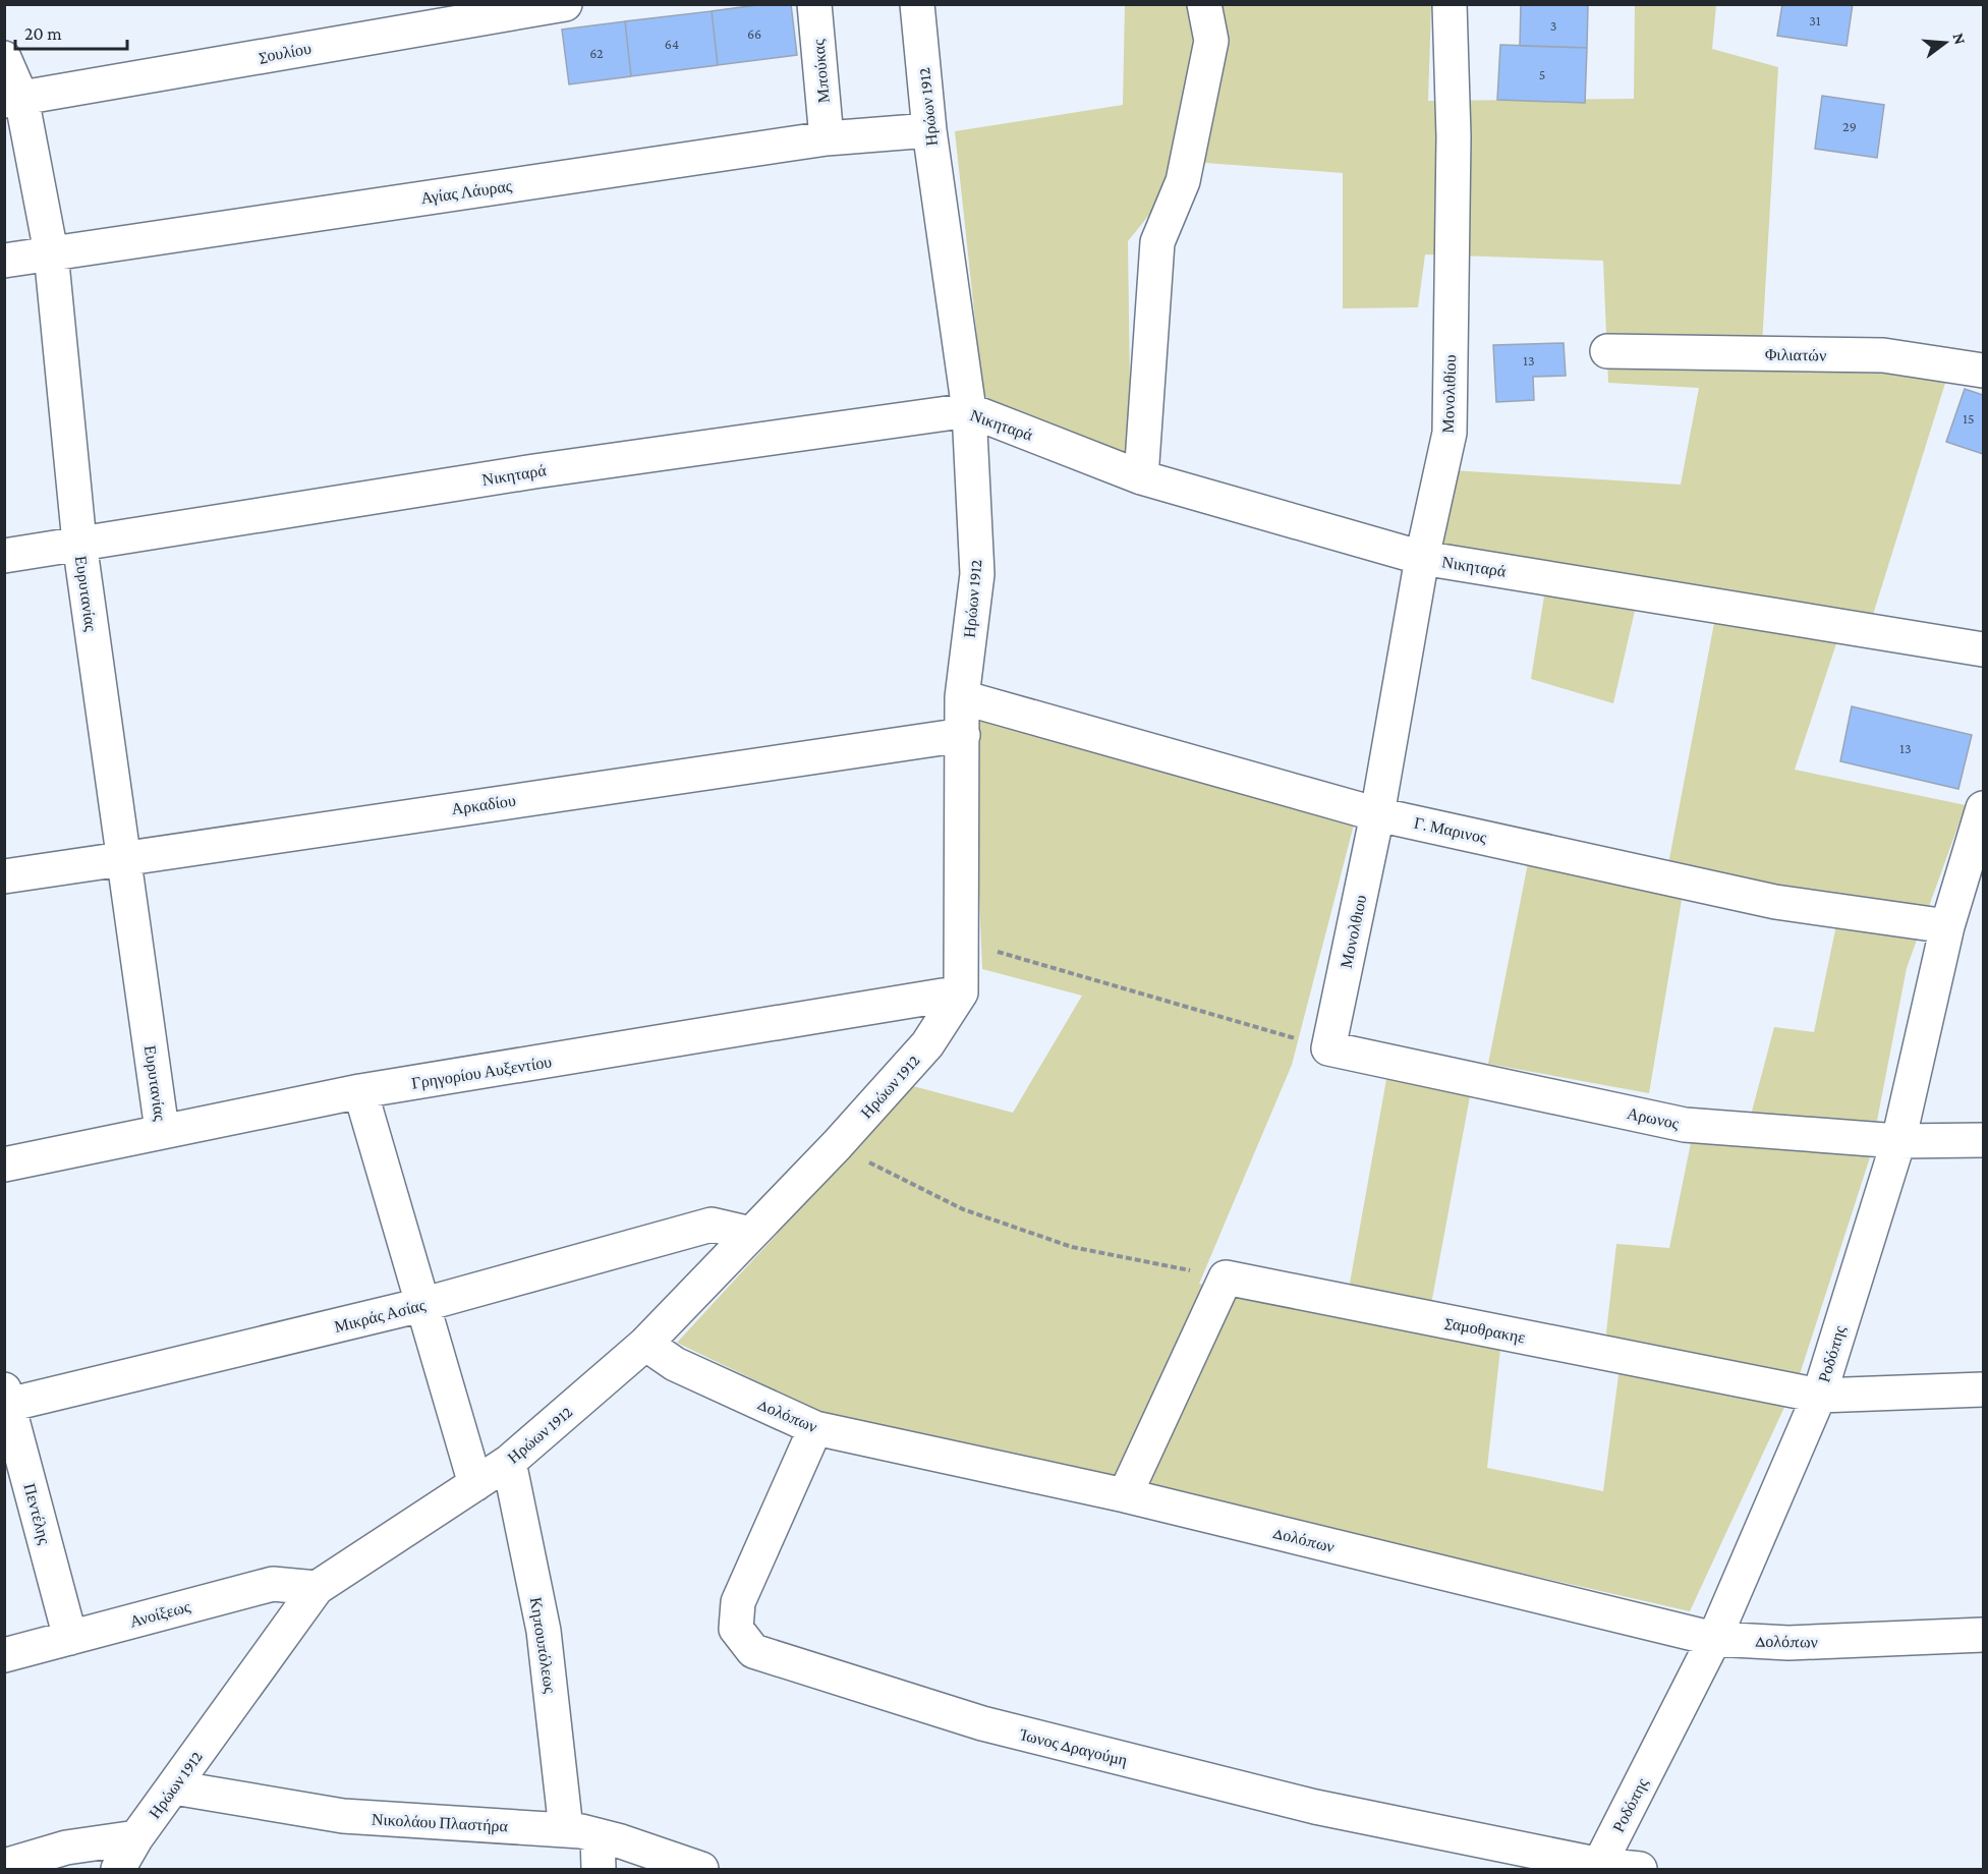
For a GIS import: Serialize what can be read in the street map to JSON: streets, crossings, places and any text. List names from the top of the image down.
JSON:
{
  "streets": {
    "street": [
      "Σουλίου",
      "Μπούκας",
      "Ηρώων 1912",
      "Αγίας Λάυρας",
      "Φιλιατών",
      "Μονολιθίου",
      "Νικηταρά",
      "Ευρυτανίας",
      "Αρκαδίου",
      "Γ. Μαρινος",
      "Μονολθιου",
      "Γρηγορίου Αυξεντίου",
      "Αρωνος",
      "Μικράς Ασίας",
      "Σαμοθρακηε",
      "Ροδόπης",
      "Δολόπων",
      "Πεντέλης",
      "Ανοίξεως",
      "Κηπουπόλεως",
      "Ίωνος Δραγούμη",
      "Νικολάου Πλαστήρα"
    ]
  },
  "crossings": [
    ["Σουλίου", "Ευρυτανίας"],
    ["Μπούκας", "Αγίας Λάυρας"],
    ["Ηρώων 1912", "Αγίας Λάυρας"],
    ["Ηρώων 1912", "Νικηταρά"],
    ["Ηρώων 1912", "Αρκαδίου"],
    ["Ηρώων 1912", "Γ. Μαρινος"],
    ["Ηρώων 1912", "Γρηγορίου Αυξεντίου"],
    ["Ηρώων 1912", "Μικράς Ασίας"],
    ["Ηρώων 1912", "Δολόπων"],
    ["Ηρώων 1912", "Ανοίξεως"],
    ["Ηρώων 1912", "Κηπουπόλεως"],
    ["Ηρώων 1912", "Νικολάου Πλαστήρα"],
    ["Αγίας Λάυρας", "Ευρυτανίας"],
    ["Μονολιθίου", "Νικηταρά"],
    ["Μονολιθίου", "Γ. Μαρινος"],
    ["Μονολιθίου", "Μονολθιου"],
    ["Νικηταρά", "Ευρυτανίας"],
    ["Ευρυτανίας", "Αρκαδίου"],
    ["Ευρυτανίας", "Γρηγορίου Αυξεντίου"],
    ["Γ. Μαρινος", "Μονολθιου"],
    ["Γ. Μαρινος", "Ροδόπης"],
    ["Μονολθιου", "Αρωνος"],
    ["Αρωνος", "Ροδόπης"],
    ["Μικράς Ασίας", "Πεντέλης"],
    ["Σαμοθρακηε", "Ροδόπης"],
    ["Ροδόπης", "Δολόπων"],
    ["Ροδόπης", "Ίωνος Δραγούμη"],
    ["Δολόπων", "Ίωνος Δραγούμη"],
    ["Πεντέλης", "Ανοίξεως"],
    ["Κηπουπόλεως", "Νικολάου Πλαστήρα"]
  ],
  "house_numbers": [
    "31",
    "3",
    "66",
    "64",
    "62",
    "5",
    "29",
    "13",
    "15",
    "13"
  ],
  "scale_bar": "20 m",
  "north": "right"
}
